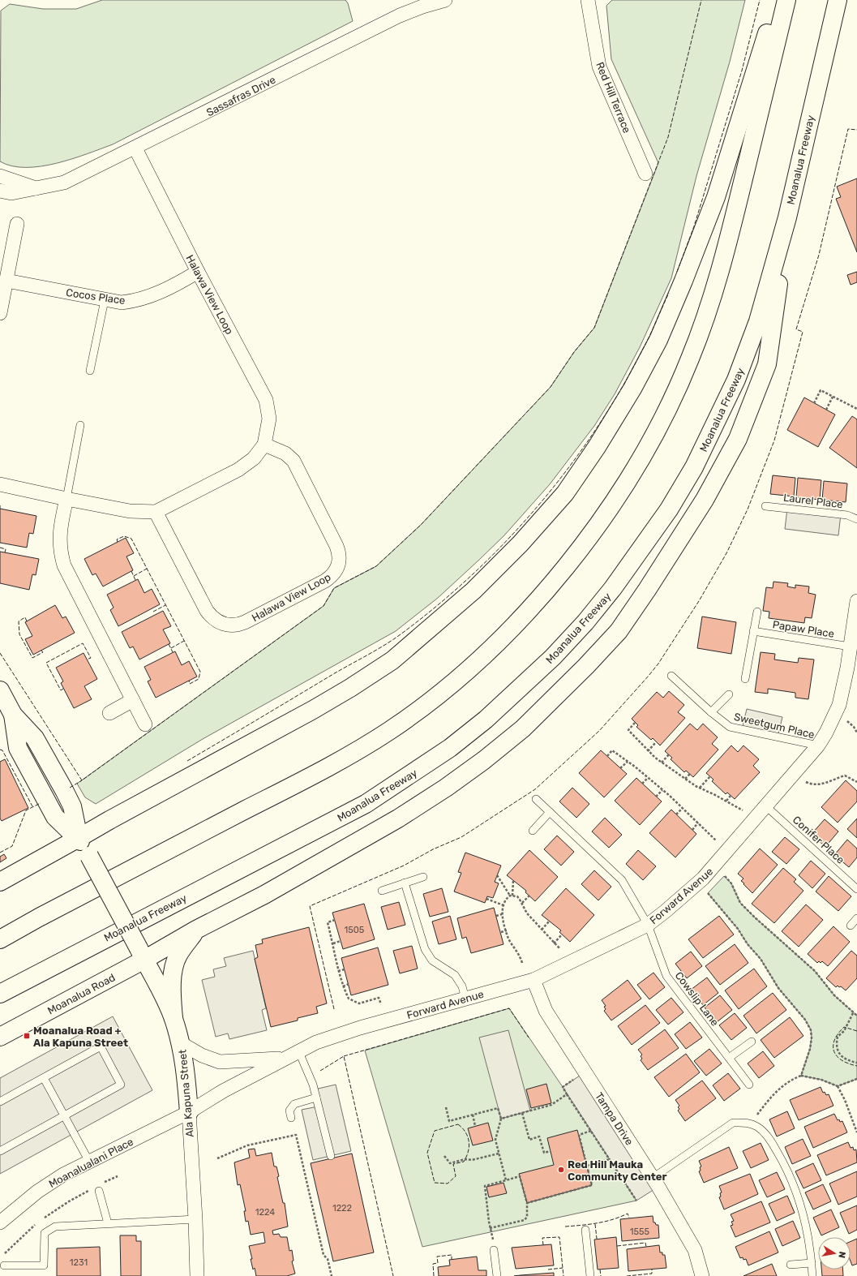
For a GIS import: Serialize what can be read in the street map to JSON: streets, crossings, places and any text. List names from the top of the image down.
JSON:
{
  "streets": {
    "main road": ["Moanalua Freeway", "Moanalua Road", "Ala Kapuna Street"],
    "street": [
      "Sassafras Drive",
      "Red Hill Terrace",
      "Halawa View Loop",
      "Cocos Place",
      "Forward Avenue",
      "Tampa Drive",
      "Moanalualani Place"
    ],
    "lane": [
      "Laurel Place",
      "Papaw Place",
      "Sweetgum Place",
      "Conifer Place",
      "Cowslip Lane"
    ]
  },
  "crossings": [
    ["Sassafras Drive", "Halawa View Loop"],
    ["Moanalua Freeway", "Moanalua Road"],
    ["Halawa View Loop", "Cocos Place"],
    ["Papaw Place", "Forward Avenue"],
    ["Sweetgum Place", "Forward Avenue"],
    ["Conifer Place", "Forward Avenue"],
    ["Forward Avenue", "Cowslip Lane"],
    ["Forward Avenue", "Ala Kapuna Street"],
    ["Forward Avenue", "Tampa Drive"],
    ["Forward Avenue", "Moanalualani Place"],
    ["Moanalua Road", "Ala Kapuna Street"],
    ["Ala Kapuna Street", "Moanalualani Place"]
  ],
  "places": {
    "transit": ["Moanalua Road + Ala Kapuna Street"],
    "other": ["Red Hill Mauka Community Center"]
  },
  "house_numbers": [
    "1505",
    "1222",
    "1224",
    "1555",
    "1231"
  ],
  "north": "right"
}
